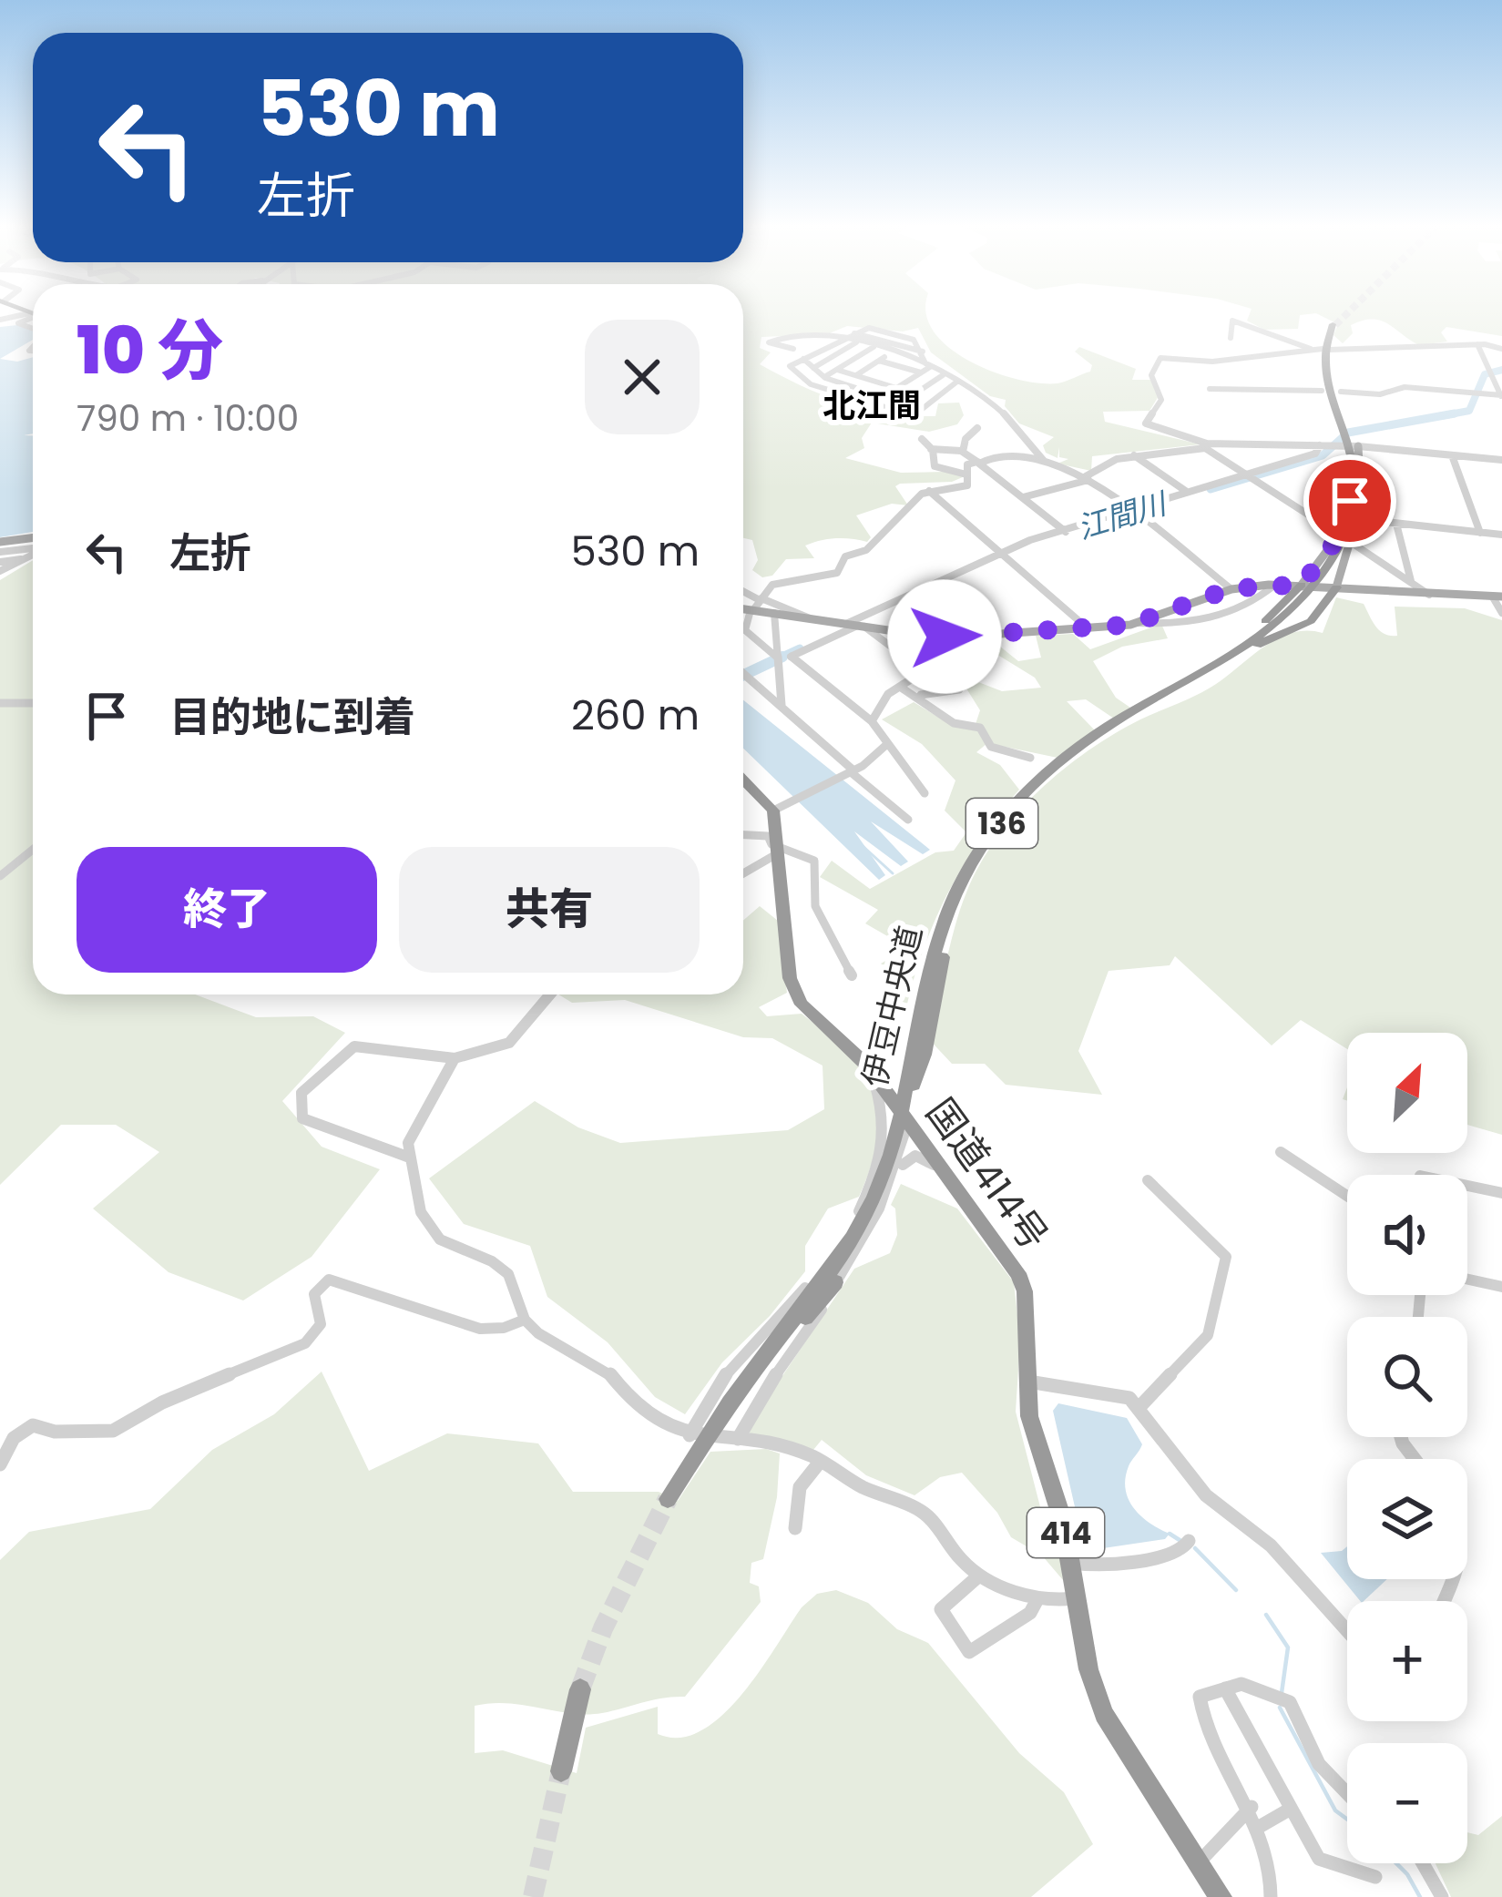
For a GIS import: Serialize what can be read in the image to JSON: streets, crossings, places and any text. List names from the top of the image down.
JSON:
{
  "streets": {
    "highway": [
      "136",
      "伊豆中央道",
      "国道414号",
      "414"
    ]
  },
  "crossings": [
    ["136", "伊豆中央道"]
  ],
  "districts": ["北江間"],
  "water": ["江間川"],
  "north": "top right",
  "page": {
    "turn": ["530 m", "左折"],
    "heading": ["10 分", "790 m · 10:00"],
    "list": [
      {
        "name": "左折",
        "value": "530 m"
      },
      {
        "name": "目的地に到着",
        "value": "260 m"
      }
    ],
    "buttons": ["終了", "共有"],
    "map_buttons": ["+", "−"]
  }
}
